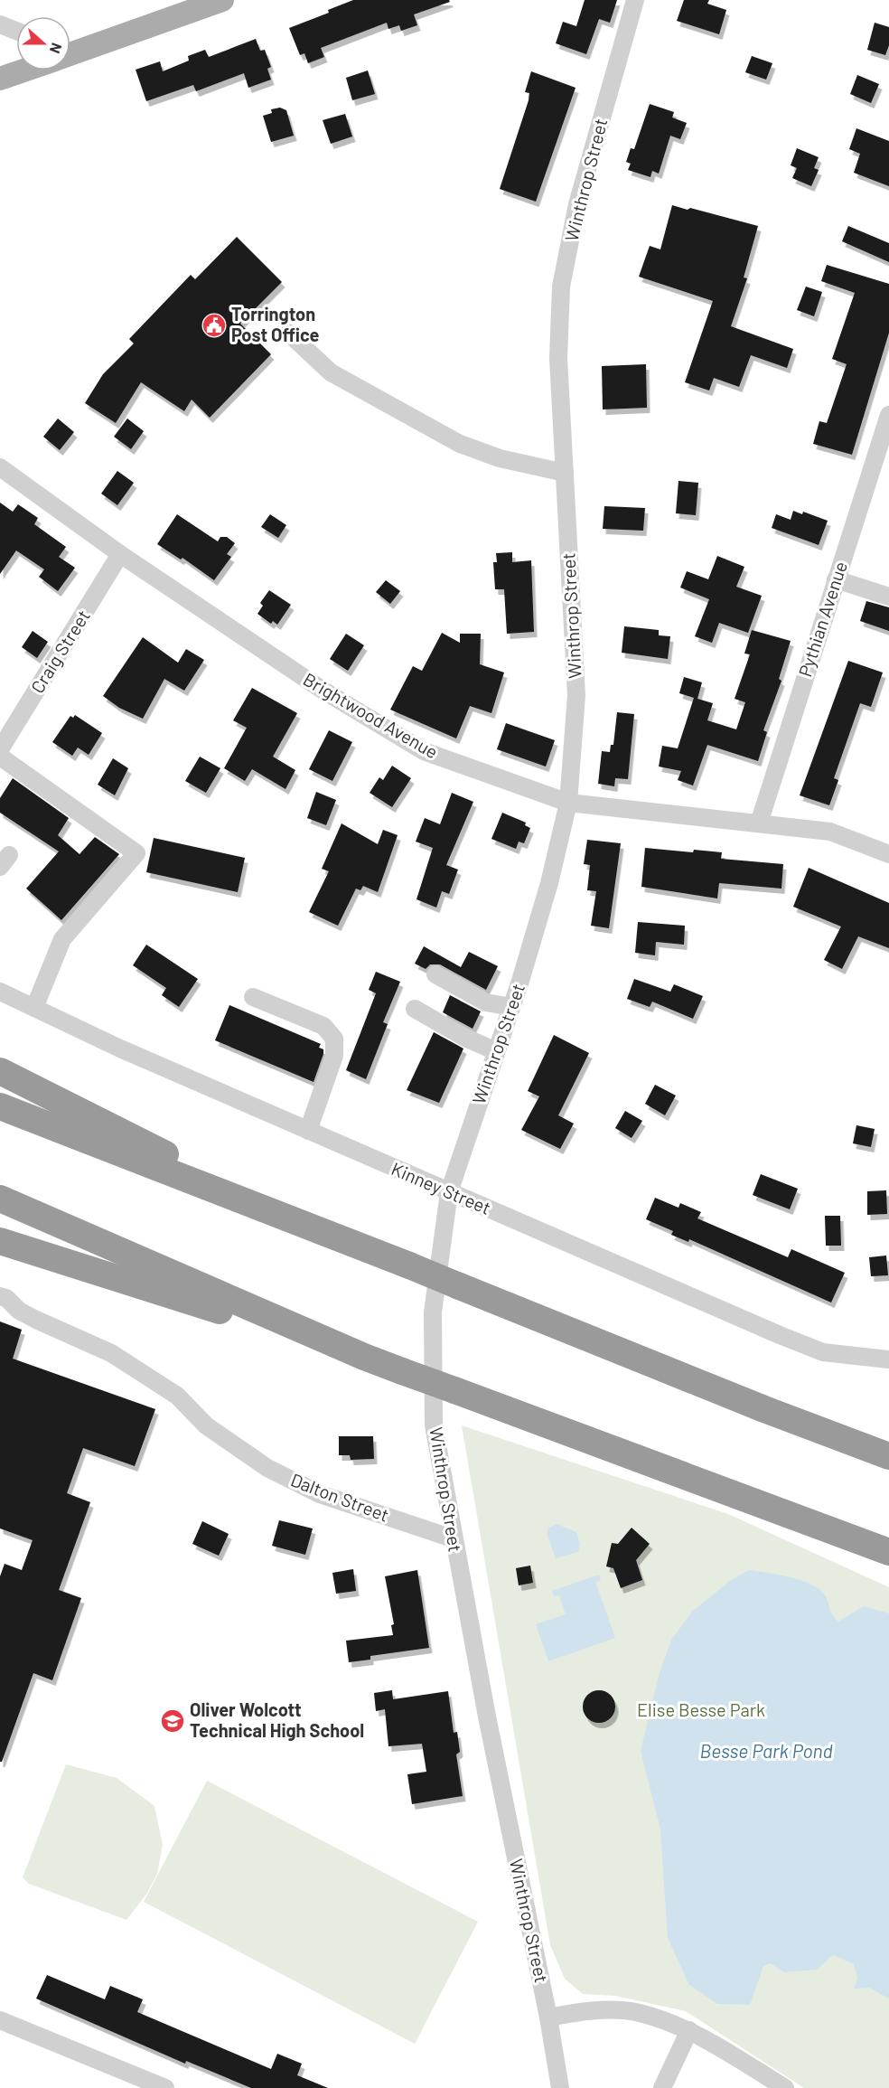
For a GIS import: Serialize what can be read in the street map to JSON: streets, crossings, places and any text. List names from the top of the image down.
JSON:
{
  "streets": {
    "street": [
      "Winthrop Street",
      "Pythian Avenue",
      "Craig Street",
      "Brightwood Avenue",
      "Kinney Street",
      "Dalton Street"
    ]
  },
  "crossings": [
    ["Winthrop Street", "Brightwood Avenue"],
    ["Winthrop Street", "Kinney Street"],
    ["Winthrop Street", "Dalton Street"],
    ["Pythian Avenue", "Brightwood Avenue"],
    ["Craig Street", "Brightwood Avenue"]
  ],
  "water": ["Besse Park Pond"],
  "parks": ["Elise Besse Park"],
  "places": {
    "public building": ["Torrington Post Office"],
    "school or university": ["Oliver Wolcott Technical High School"]
  },
  "north": "right"
}
